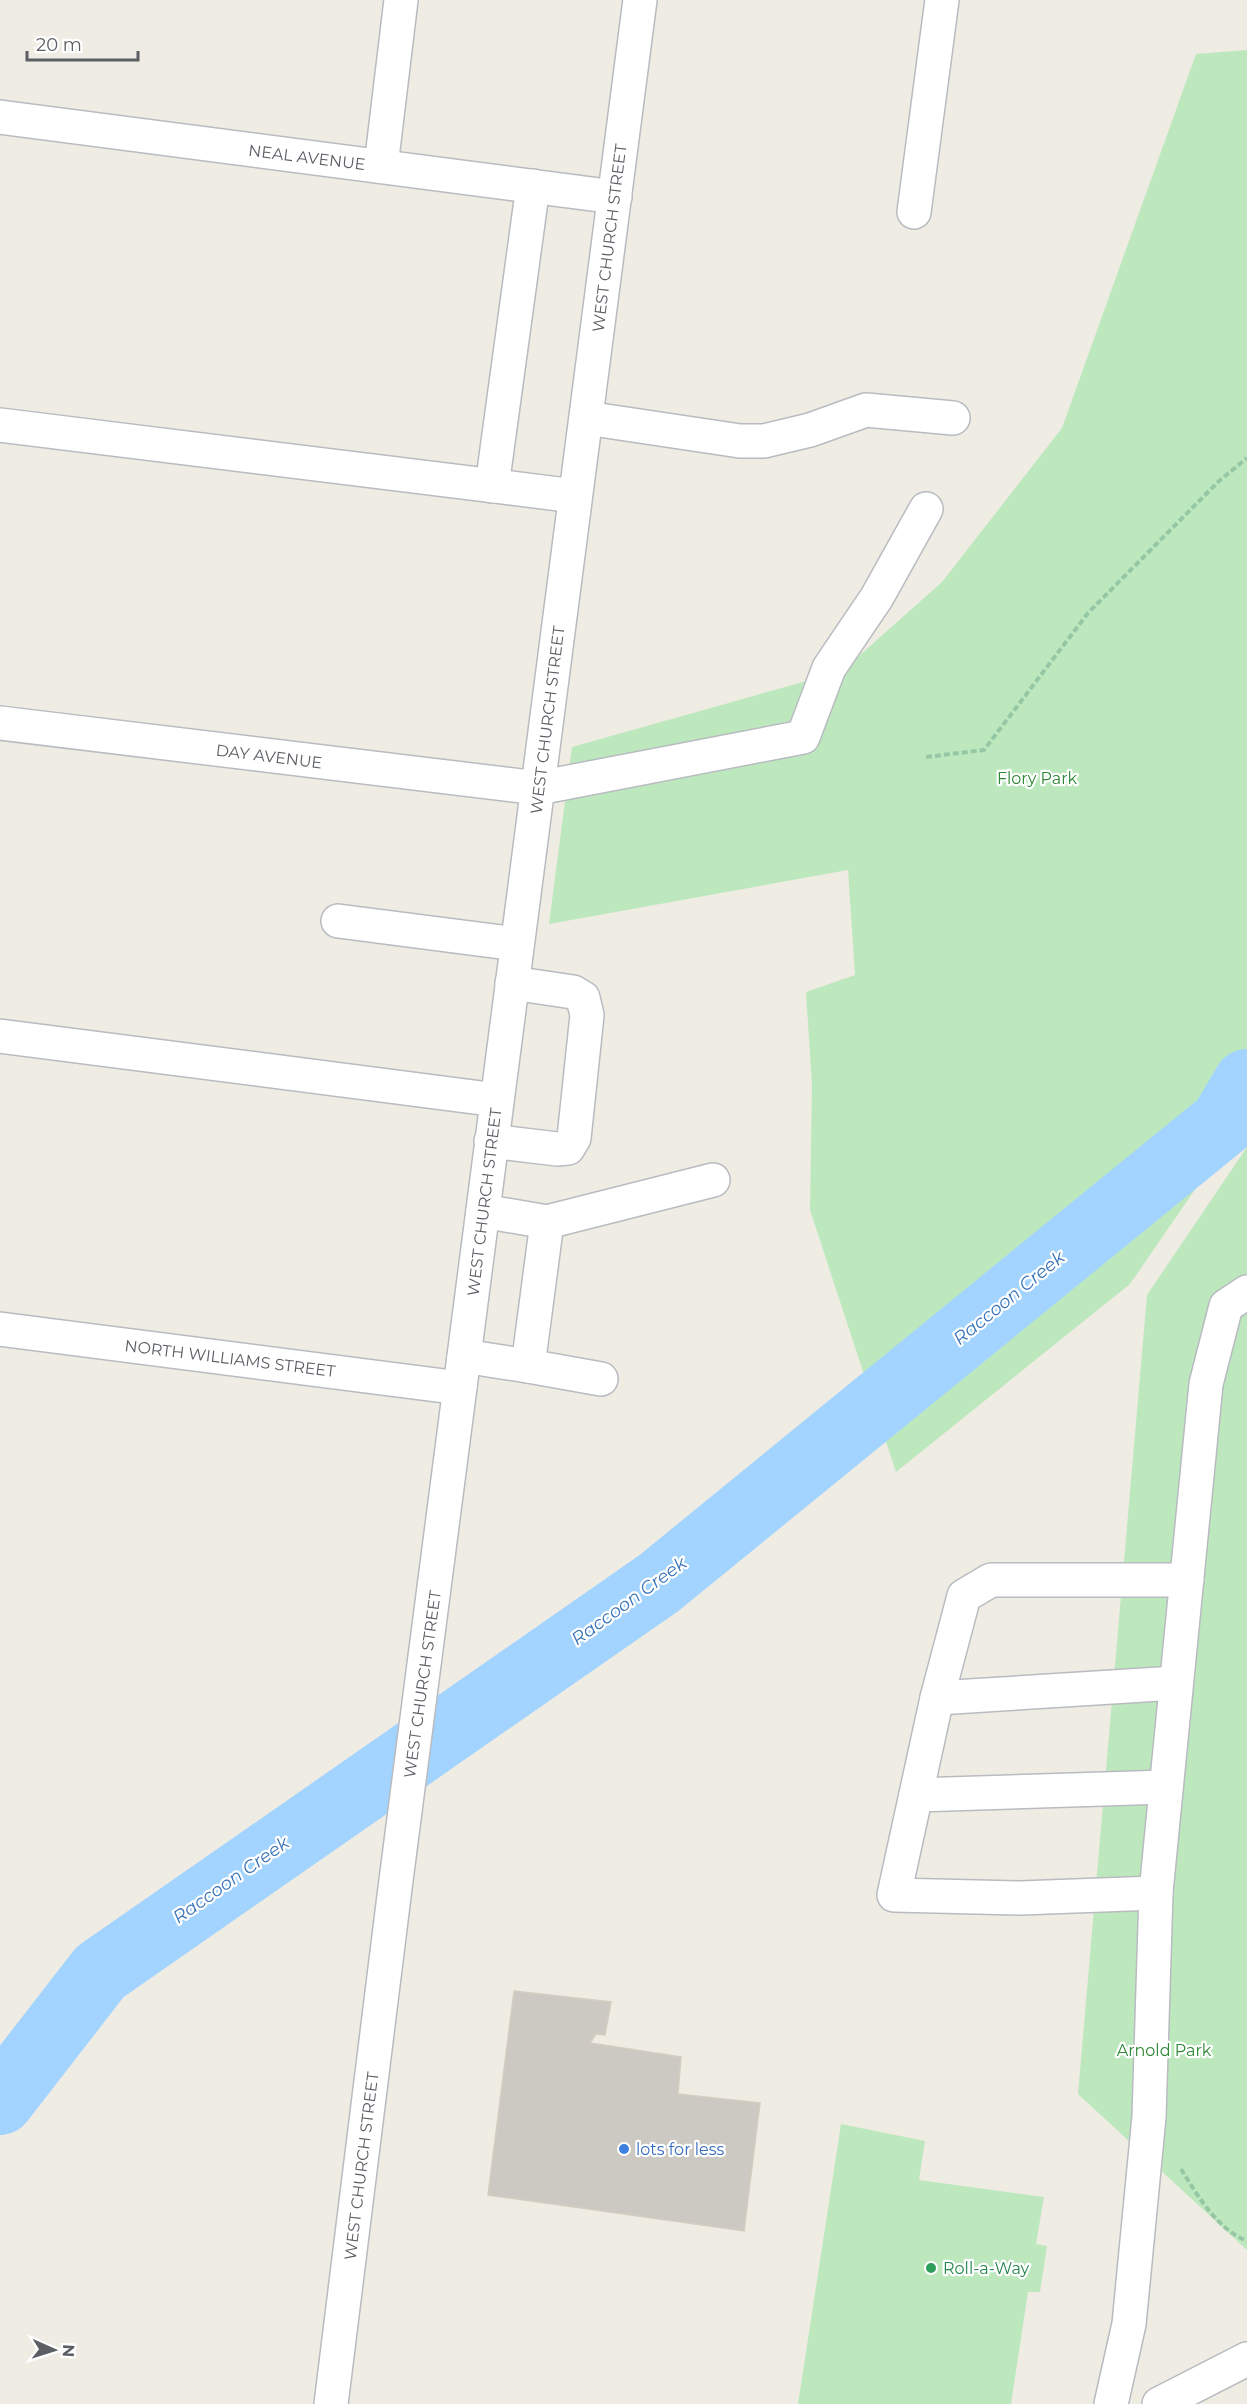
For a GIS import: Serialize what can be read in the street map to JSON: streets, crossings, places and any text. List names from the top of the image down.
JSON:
{
  "streets": {
    "street": [
      "NEAL AVENUE",
      "WEST CHURCH STREET",
      "DAY AVENUE",
      "NORTH WILLIAMS STREET"
    ]
  },
  "crossings": [
    ["NEAL AVENUE", "WEST CHURCH STREET"],
    ["WEST CHURCH STREET", "DAY AVENUE"],
    ["WEST CHURCH STREET", "NORTH WILLIAMS STREET"]
  ],
  "water": ["Raccoon Creek"],
  "parks": ["Flory Park", "Arnold Park"],
  "places": ["lots for less", "Roll-a-Way"],
  "scale_bar": "20 m",
  "north": "right"
}
